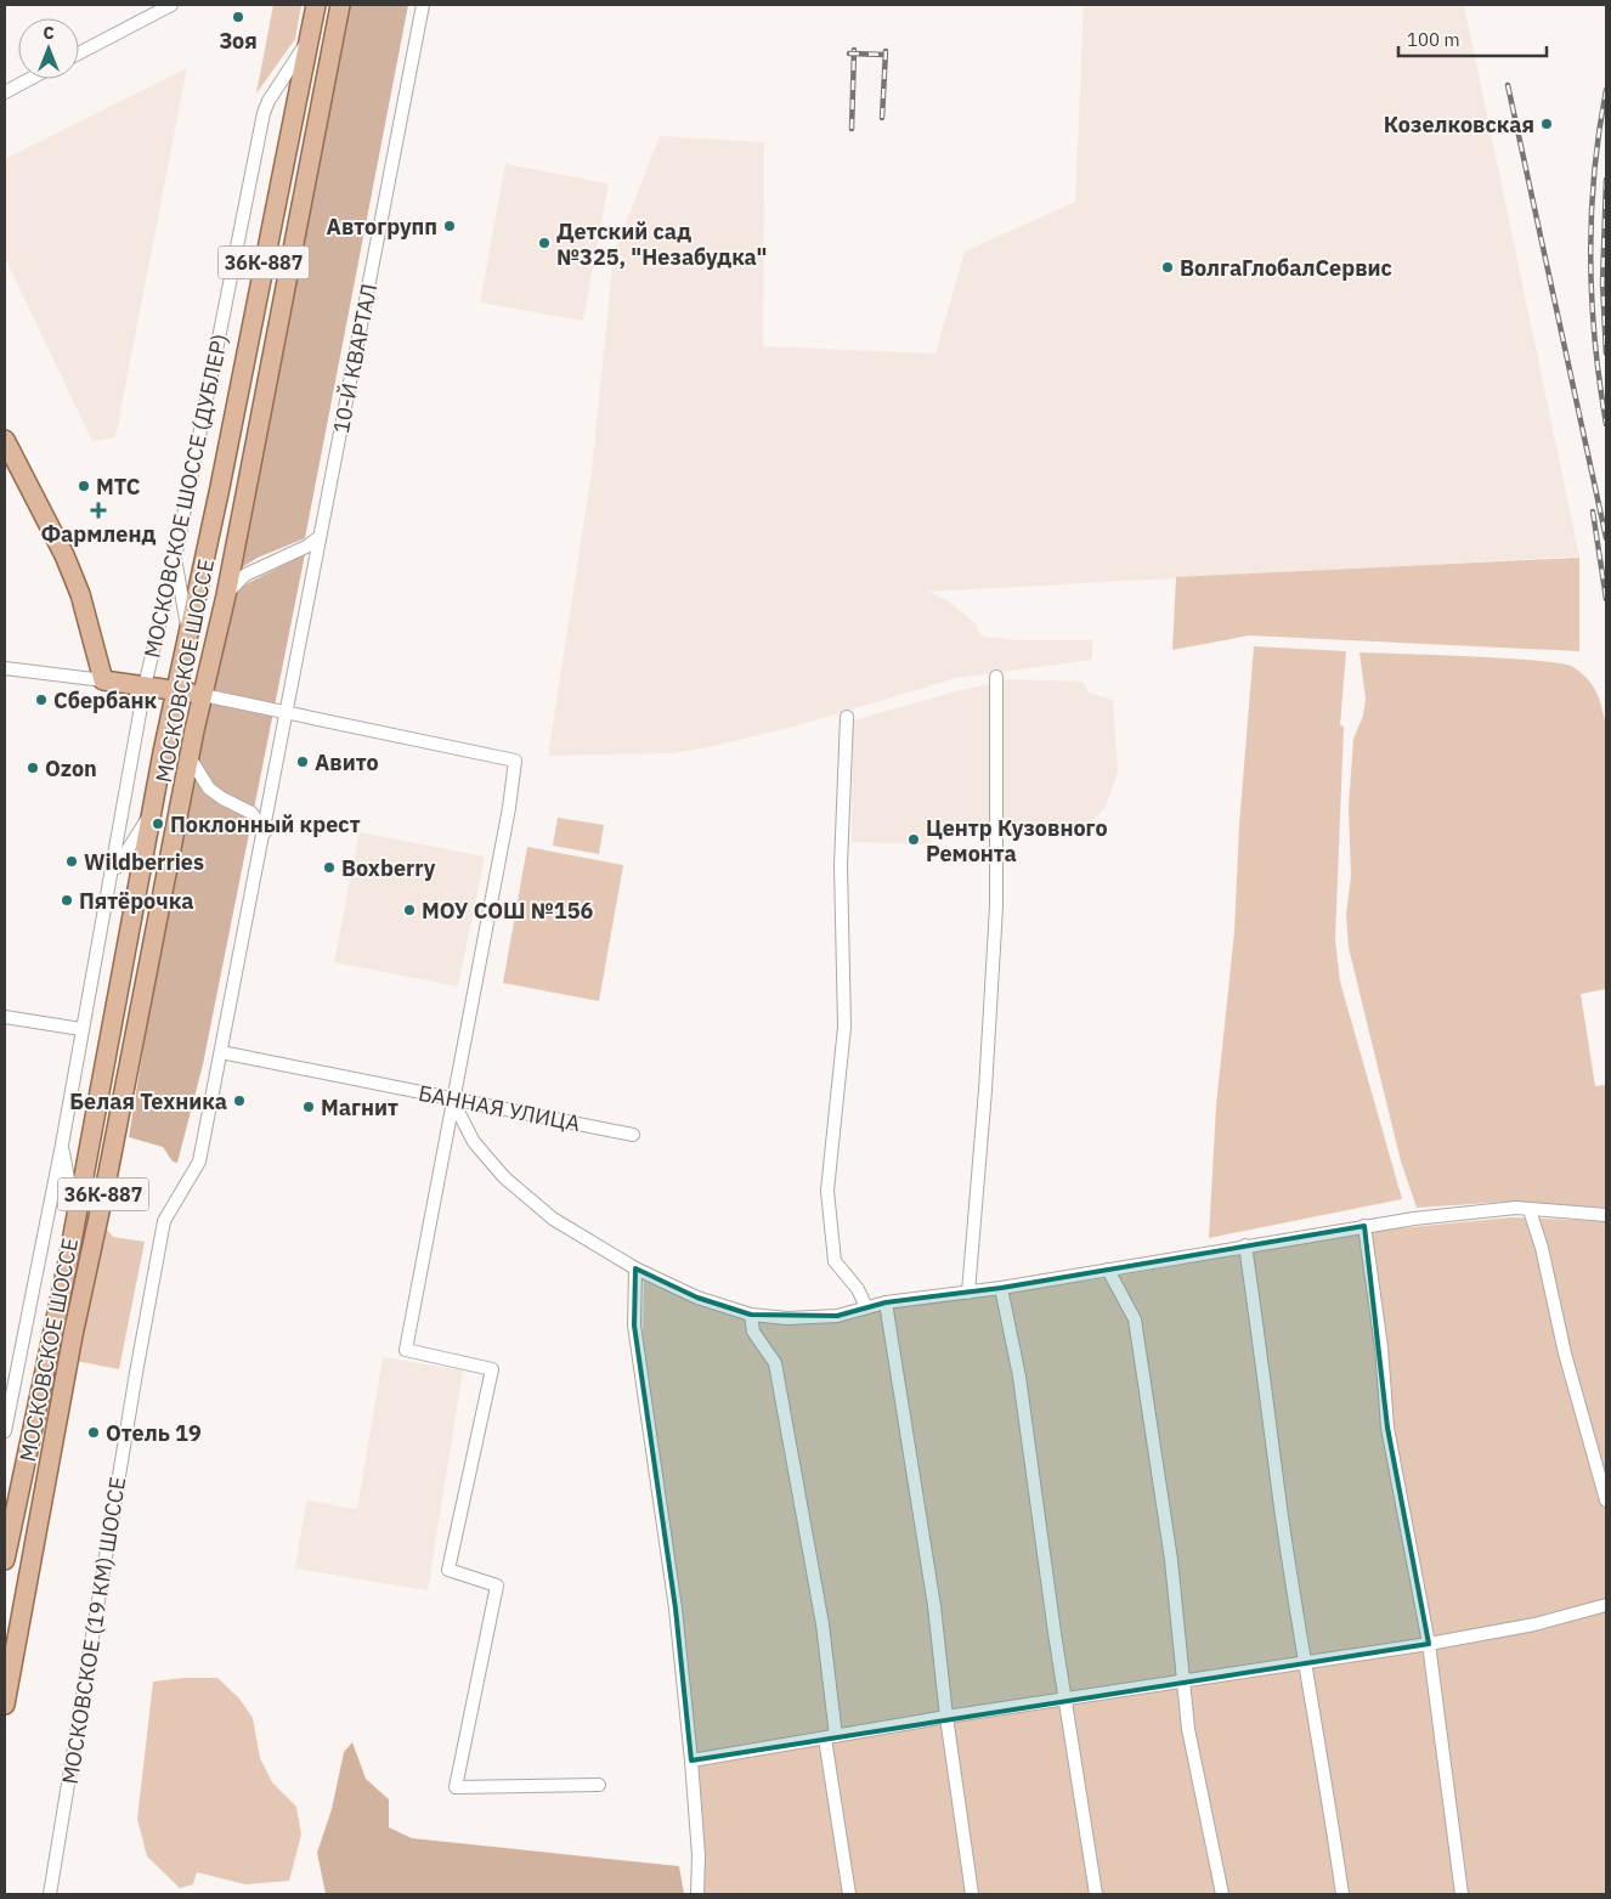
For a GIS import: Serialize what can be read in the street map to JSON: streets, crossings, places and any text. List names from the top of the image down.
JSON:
{
  "streets": {
    "main road": ["36К-887", "МОСКОВСКОЕ ШОССЕ"],
    "street": [
      "10-Й КВАРТАЛ",
      "МОСКОВСКОЕ ШОССЕ (ДУБЛЕР)",
      "БАННАЯ УЛИЦА",
      "МОСКОВСКОЕ (19 КМ) ШОССЕ"
    ]
  },
  "crossings": [
    ["10-Й КВАРТАЛ", "МОСКОВСКОЕ (19 КМ) ШОССЕ"],
    ["МОСКОВСКОЕ ШОССЕ (ДУБЛЕР)", "МОСКОВСКОЕ ШОССЕ"],
    ["БАННАЯ УЛИЦА", "МОСКОВСКОЕ (19 КМ) ШОССЕ"]
  ],
  "places": {
    "other": [
      "Зоя",
      "Козелковская",
      "Автогрупп",
      "Детский сад №325, \"Незабудка\"",
      "ВолгаГлобалСервис",
      "МТС",
      "Сбербанк",
      "Авито",
      "Ozon",
      "Поклонный крест",
      "Центр Кузовного Ремонта",
      "Wildberries",
      "Boxberry",
      "Пятёрочка",
      "МОУ СОШ №156",
      "Белая Техника",
      "Магнит",
      "Отель 19"
    ],
    "health": ["Фармленд"]
  },
  "scale_bar": "100 m",
  "north": "top"
}
